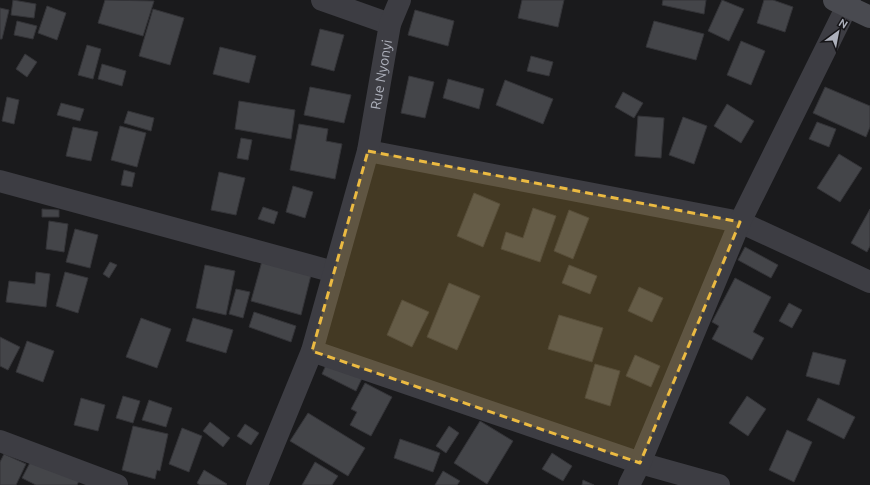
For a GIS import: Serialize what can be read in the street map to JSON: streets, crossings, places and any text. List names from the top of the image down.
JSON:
{
  "streets": {
    "street": ["Rue Nyonyi"]
  },
  "north": "top right"
}
